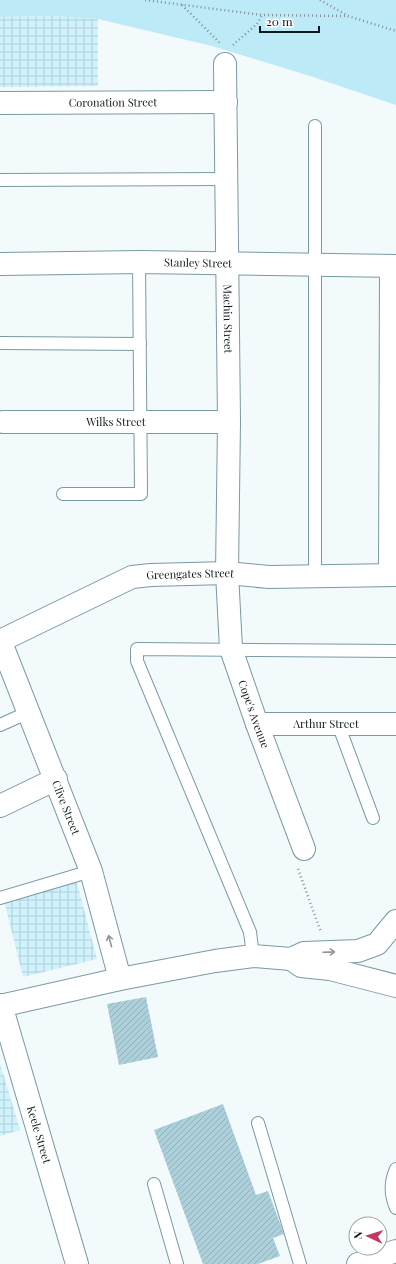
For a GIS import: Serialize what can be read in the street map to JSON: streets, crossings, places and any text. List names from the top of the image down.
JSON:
{
  "streets": {
    "street": [
      "Coronation Street",
      "Stanley Street",
      "Machin Street",
      "Wilks Street",
      "Greengates Street",
      "Cope's Avenue",
      "Arthur Street",
      "Clive Street",
      "Keele Street"
    ]
  },
  "crossings": [
    ["Coronation Street", "Machin Street"],
    ["Stanley Street", "Machin Street"],
    ["Machin Street", "Wilks Street"],
    ["Machin Street", "Greengates Street"],
    ["Machin Street", "Cope's Avenue"],
    ["Greengates Street", "Cope's Avenue"],
    ["Greengates Street", "Clive Street"],
    ["Cope's Avenue", "Arthur Street"]
  ],
  "scale_bar": "20 m",
  "north": "left"
}
